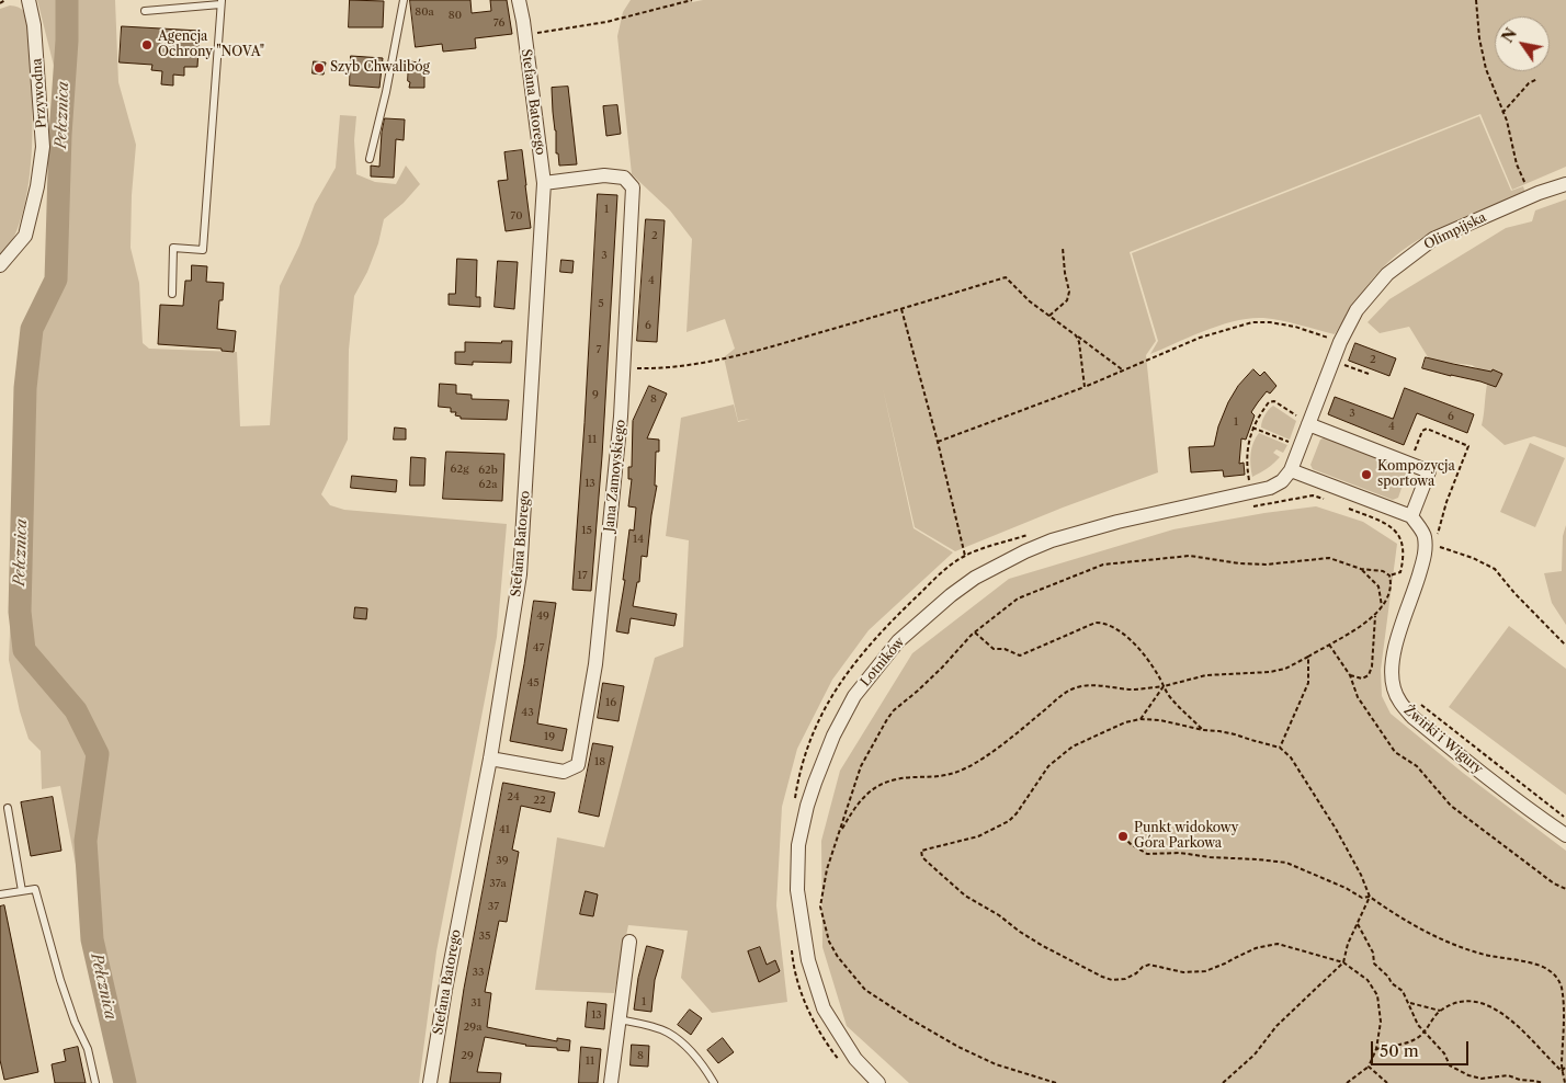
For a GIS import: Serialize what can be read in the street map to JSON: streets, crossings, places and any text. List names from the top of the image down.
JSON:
{
  "streets": {
    "street": [
      "Przywodna",
      "Stefana Batorego",
      "Olimpijska",
      "Jana Zamoyskiego",
      "Lotników",
      "Żwirki i Wigury"
    ]
  },
  "crossings": [
    ["Stefana Batorego", "Jana Zamoyskiego"],
    ["Olimpijska", "Lotników"]
  ],
  "water": ["Pełcznica"],
  "places": [
    "Agencja Ochrony \"NOVA\"",
    "Szyb Chwalibóg",
    "Kompozycja sportowa",
    "Punkt widokowy Góra Parkowa"
  ],
  "house_numbers": [
    "80a",
    "80",
    "76",
    "1",
    "70",
    "2",
    "3",
    "4",
    "5",
    "6",
    "7",
    "2",
    "9",
    "8",
    "3",
    "6",
    "1",
    "4",
    "11",
    "62g",
    "62b",
    "13",
    "62a",
    "15",
    "14",
    "17",
    "49",
    "47",
    "45",
    "16",
    "43",
    "19",
    "18",
    "24",
    "22",
    "41",
    "39",
    "37a",
    "37",
    "35",
    "33",
    "1",
    "31",
    "13",
    "29a",
    "29",
    "8",
    "11"
  ],
  "scale_bar": "50 m",
  "north": "top left"
}
